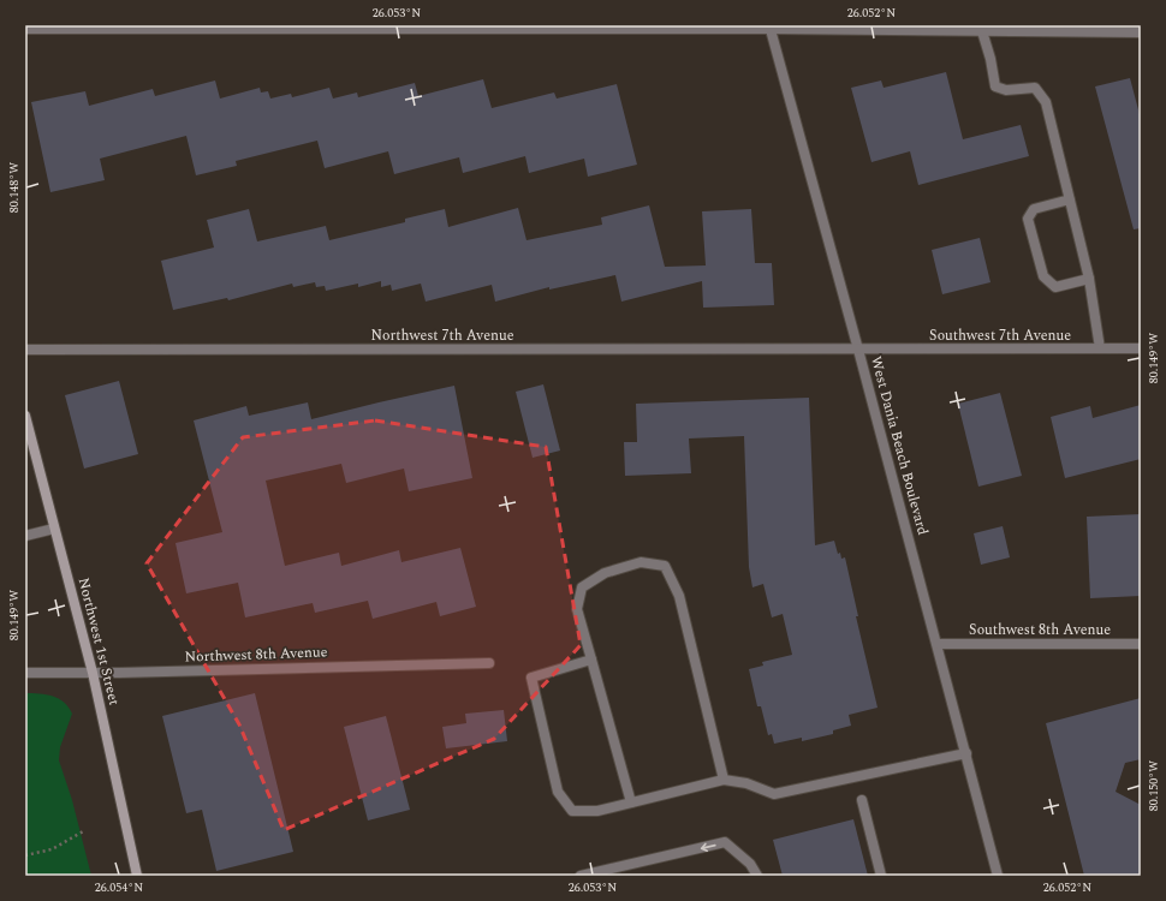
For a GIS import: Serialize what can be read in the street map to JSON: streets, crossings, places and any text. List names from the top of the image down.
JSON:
{
  "streets": {
    "street": [
      "Northwest 7th Avenue",
      "Southwest 7th Avenue",
      "West Dania Beach Boulevard",
      "Southwest 8th Avenue",
      "Northwest 1st Street",
      "Northwest 8th Avenue"
    ]
  },
  "crossings": [
    ["Northwest 7th Avenue", "Southwest 7th Avenue"],
    ["Northwest 7th Avenue", "West Dania Beach Boulevard"],
    ["Southwest 7th Avenue", "West Dania Beach Boulevard"],
    ["West Dania Beach Boulevard", "Southwest 8th Avenue"],
    ["Northwest 1st Street", "Northwest 8th Avenue"]
  ],
  "coordinates": [
    "26.053°N",
    "26.052°N",
    "80.148°W",
    "80.149°W",
    "80.150°W",
    "26.054°N"
  ]
}
